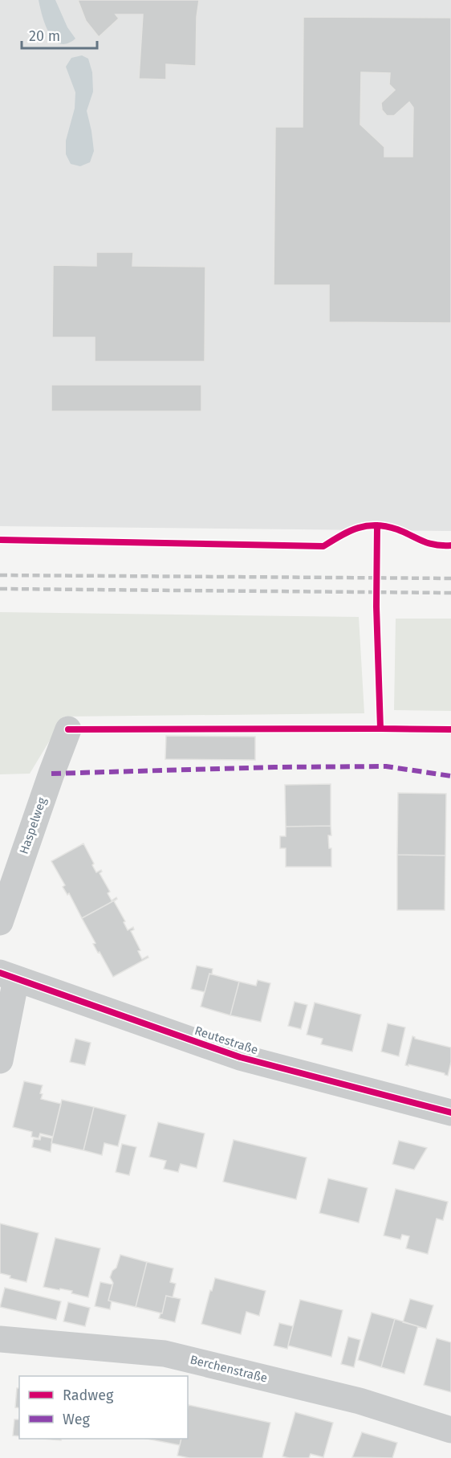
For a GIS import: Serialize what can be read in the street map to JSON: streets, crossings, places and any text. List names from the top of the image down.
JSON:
{
  "streets": {
    "street": ["Haspelweg", "Reutestraße", "Berchenstraße"]
  },
  "legend": ["Radweg", "Weg"],
  "scale_bar": "20 m"
}
